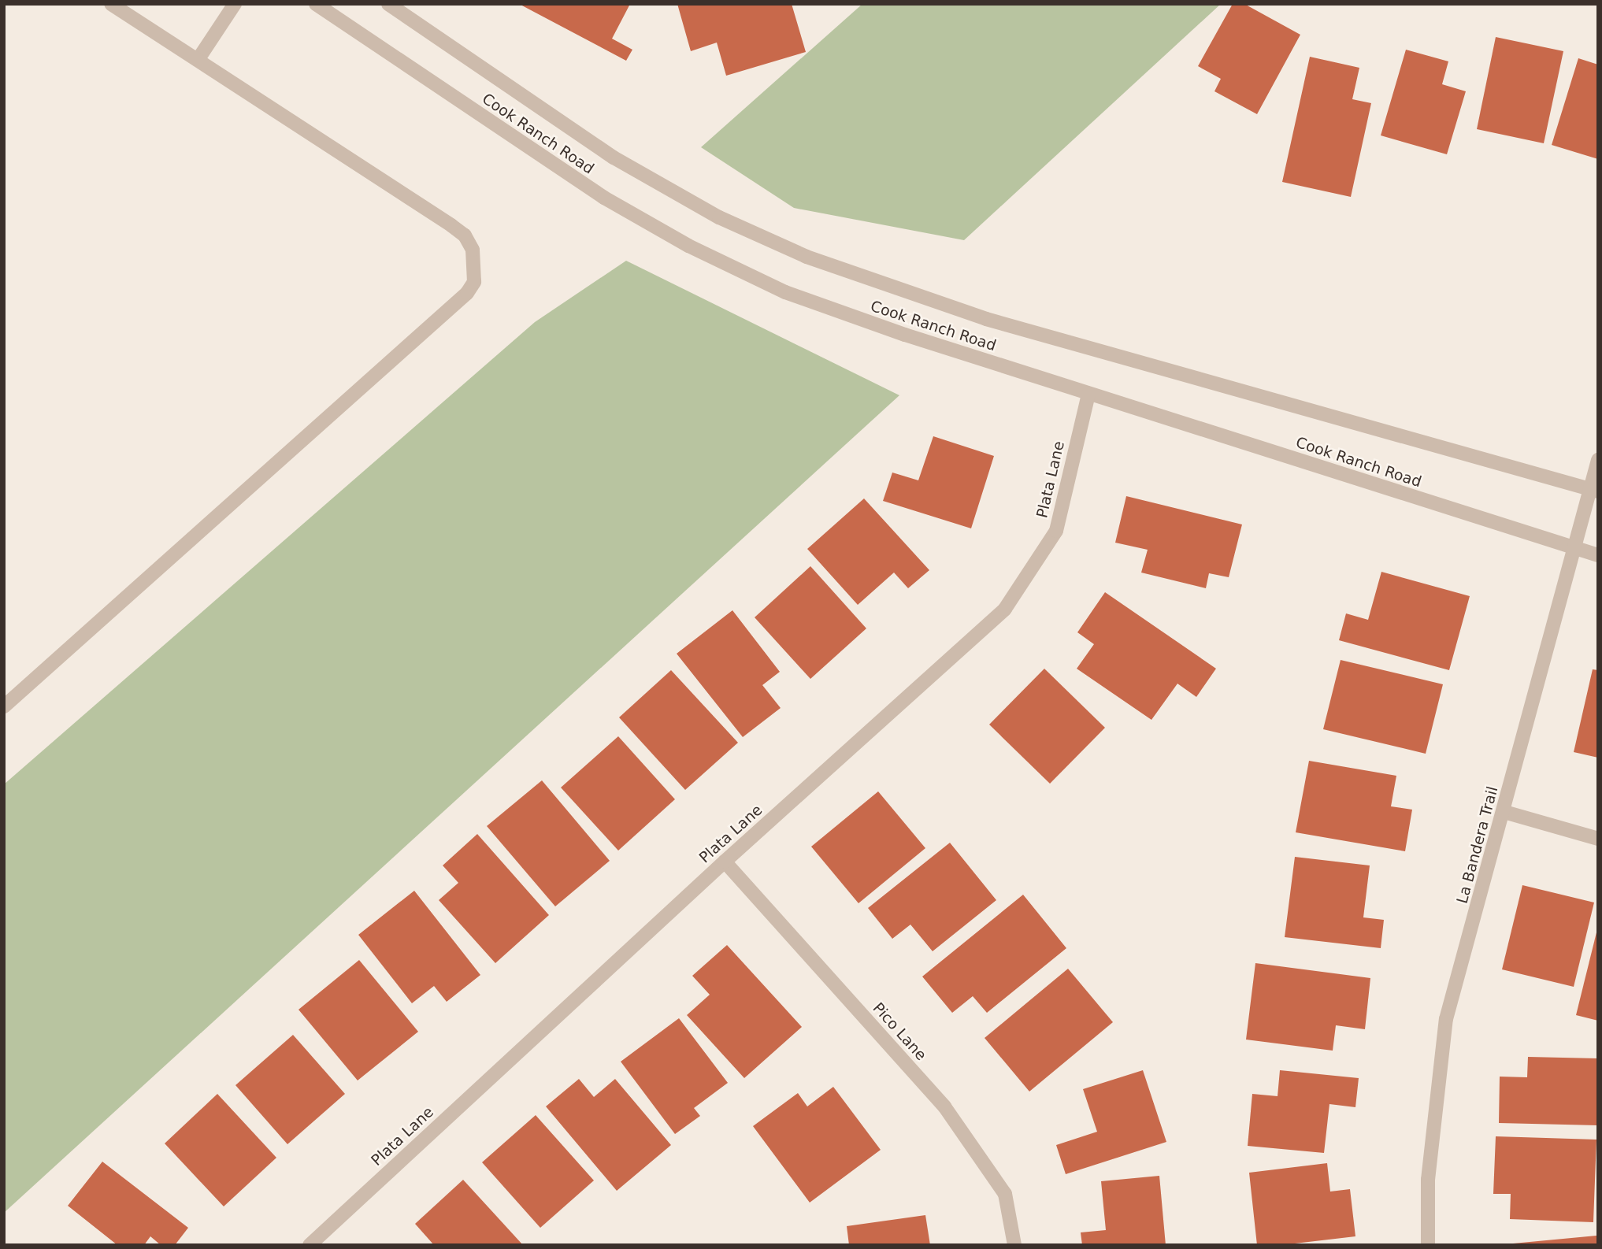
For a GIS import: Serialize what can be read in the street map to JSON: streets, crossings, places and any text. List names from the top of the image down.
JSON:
{
  "streets": {
    "street": [
      "Cook Ranch Road",
      "Plata Lane",
      "La Bandera Trail",
      "Pico Lane"
    ]
  },
  "crossings": [
    ["Cook Ranch Road", "Plata Lane"],
    ["Cook Ranch Road", "La Bandera Trail"],
    ["Plata Lane", "Pico Lane"]
  ]
}
